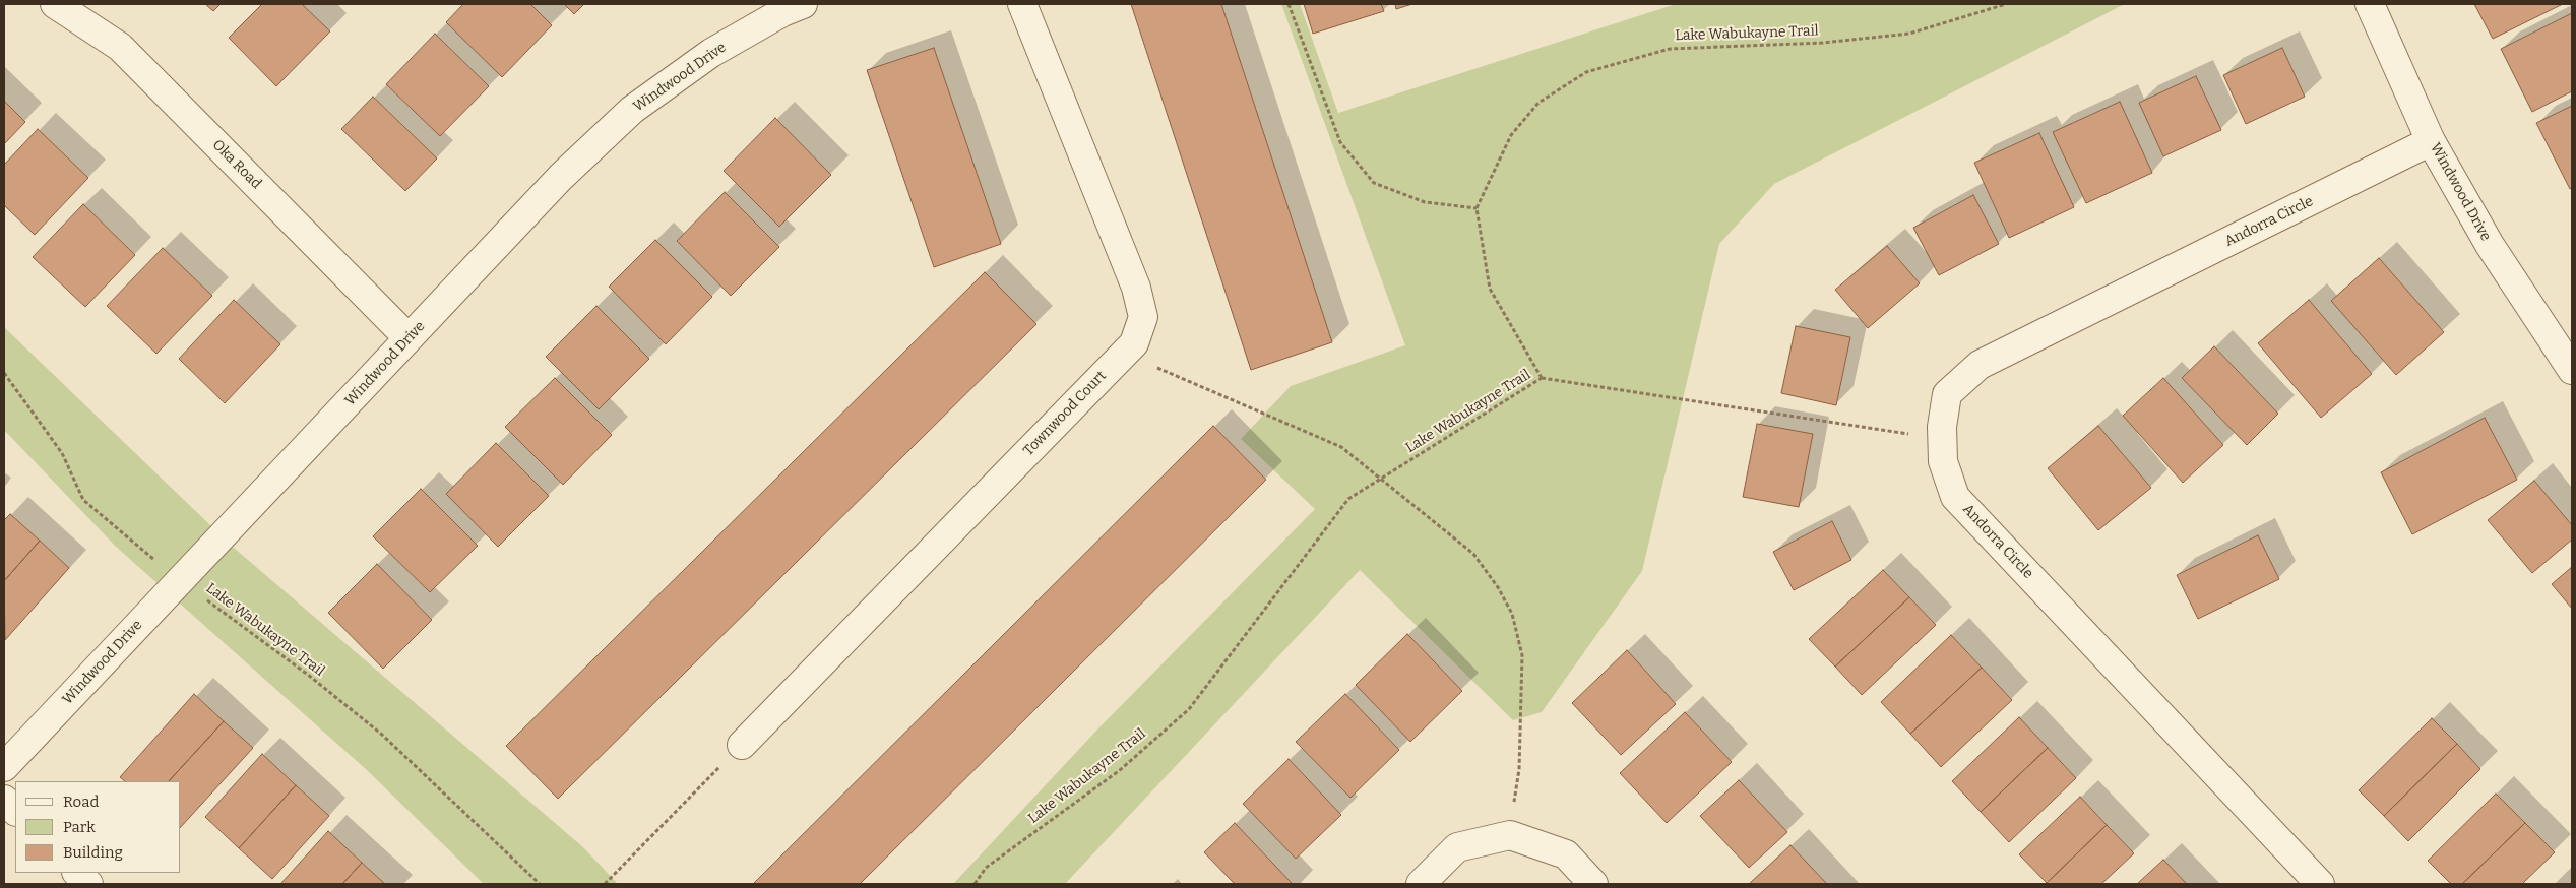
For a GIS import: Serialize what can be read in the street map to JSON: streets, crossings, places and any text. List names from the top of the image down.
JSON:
{
  "streets": {
    "street": [
      "Windwood Drive",
      "Oka Road",
      "Andorra Circle",
      "Townwood Court"
    ],
    "path": ["Lake Wabukayne Trail"]
  },
  "crossings": [
    ["Lake Wabukayne Trail", "Windwood Drive"],
    ["Windwood Drive", "Oka Road"],
    ["Windwood Drive", "Andorra Circle"]
  ],
  "legend": ["Road", "Park", "Building"]
}
